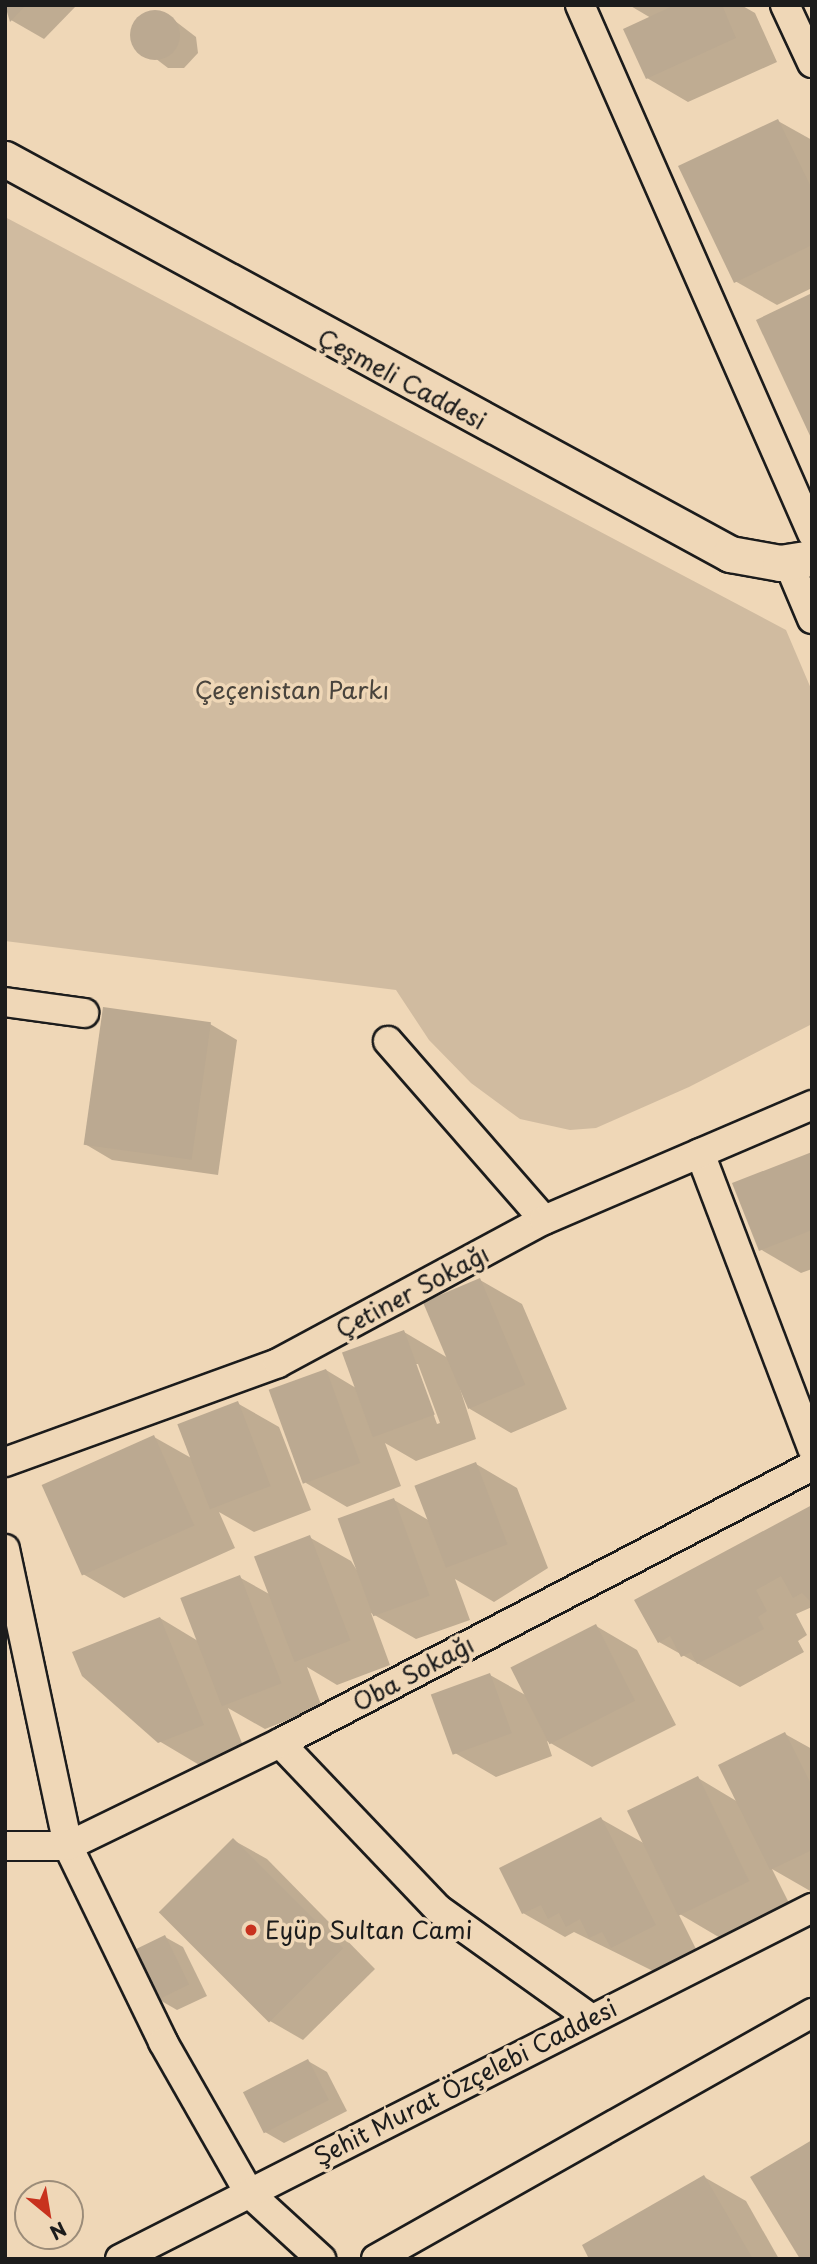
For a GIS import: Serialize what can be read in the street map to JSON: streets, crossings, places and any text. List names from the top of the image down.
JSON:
{
  "streets": {
    "street": [
      "Çeşmeli Caddesi",
      "Çetiner Sokağı",
      "Oba Sokağı",
      "Şehit Murat Özçelebi Caddesi"
    ]
  },
  "parks": ["Çeçenistan Parkı"],
  "places": ["Eyüp Sultan Cami"],
  "north": "bottom right"
}
